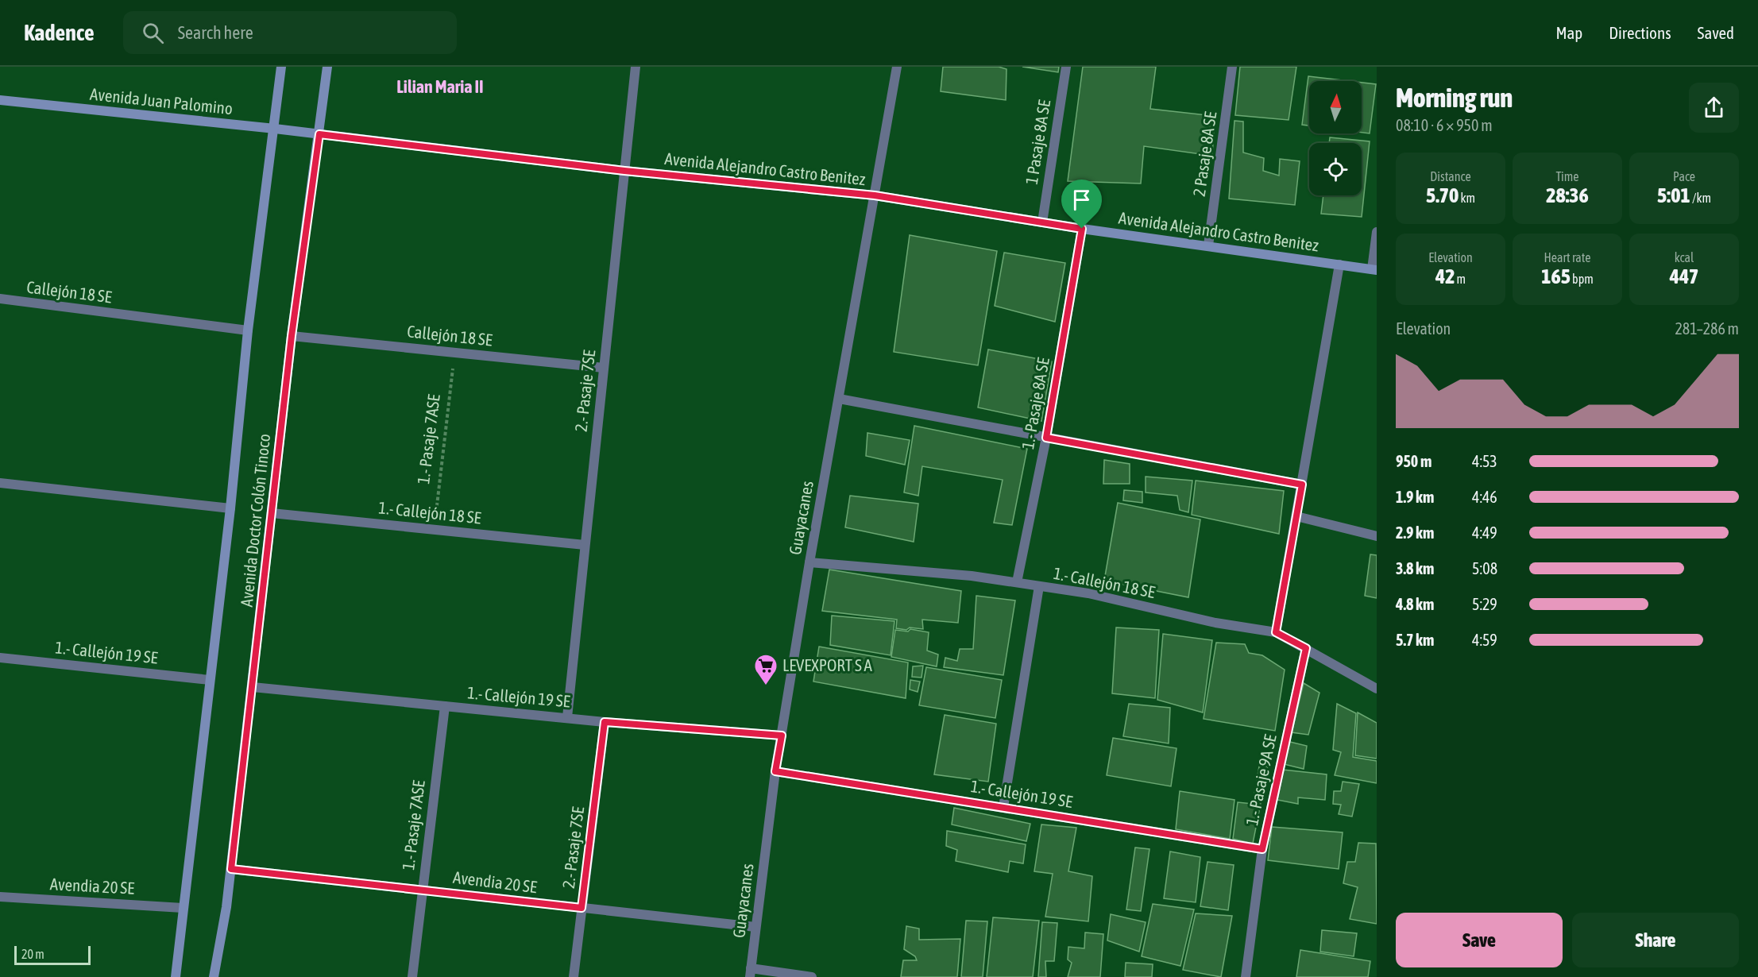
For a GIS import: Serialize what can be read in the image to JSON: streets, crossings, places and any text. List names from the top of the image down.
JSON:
{
  "streets": {
    "main road": ["Avenida Juan Palomino", "Avenida Alejandro Castro Benitez", "Avenida Doctor Colón Tinoco"],
    "street": [
      "1 Pasaje 8A SE",
      "2 Pasaje 8A SE",
      "Callejón 18 SE",
      "2.- Pasaje 7SE",
      "1.- Pasaje 8A SE",
      "1.- Pasaje 7ASE",
      "1.- Callejón 18 SE",
      "Guayacanes",
      "1.- Callejón 19 SE",
      "1.- Pasaje 9A SE",
      "Avendia 20 SE"
    ]
  },
  "crossings": [
    ["Avenida Juan Palomino", "Avenida Alejandro Castro Benitez"],
    ["Avenida Juan Palomino", "Avenida Doctor Colón Tinoco"],
    ["1 Pasaje 8A SE", "Avenida Alejandro Castro Benitez"],
    ["2 Pasaje 8A SE", "Avenida Alejandro Castro Benitez"],
    ["Avenida Alejandro Castro Benitez", "2.- Pasaje 7SE"],
    ["Avenida Alejandro Castro Benitez", "1.- Pasaje 8A SE"],
    ["Avenida Alejandro Castro Benitez", "Guayacanes"],
    ["Avenida Alejandro Castro Benitez", "Avenida Doctor Colón Tinoco"],
    ["Callejón 18 SE", "2.- Pasaje 7SE"],
    ["Callejón 18 SE", "1.- Pasaje 7ASE"],
    ["Callejón 18 SE", "Avenida Doctor Colón Tinoco"],
    ["2.- Pasaje 7SE", "1.- Callejón 18 SE"],
    ["2.- Pasaje 7SE", "1.- Callejón 19 SE"],
    ["2.- Pasaje 7SE", "Avendia 20 SE"],
    ["1.- Pasaje 8A SE", "1.- Callejón 18 SE"],
    ["1.- Pasaje 7ASE", "1.- Callejón 18 SE"],
    ["1.- Pasaje 7ASE", "1.- Callejón 19 SE"],
    ["1.- Pasaje 7ASE", "Avendia 20 SE"],
    ["1.- Callejón 18 SE", "Guayacanes"],
    ["1.- Callejón 18 SE", "Avenida Doctor Colón Tinoco"],
    ["1.- Callejón 18 SE", "1.- Pasaje 9A SE"],
    ["Guayacanes", "1.- Callejón 19 SE"],
    ["Guayacanes", "Avendia 20 SE"],
    ["Avenida Doctor Colón Tinoco", "1.- Callejón 19 SE"],
    ["Avenida Doctor Colón Tinoco", "Avendia 20 SE"],
    ["1.- Callejón 19 SE", "1.- Pasaje 9A SE"]
  ],
  "districts": ["Lilian Maria II"],
  "places": {
    "supermarket": ["LEVEXPORT S A"]
  },
  "scale_bar": "20 m",
  "north": "top",
  "page": {
    "header": "Kadence",
    "search": "Search here",
    "nav": ["Map", "Directions", "Saved"],
    "heading": ["Morning run", "08:10 · 6 × 950 m"],
    "stats": [
      ["Distance", "5.70 km"],
      ["Time", "28:36"],
      ["Pace", "5:01 /km"],
      ["Elevation", "42 m"],
      ["Heart rate", "165 bpm"],
      ["kcal", "447"]
    ],
    "chart": ["Elevation", "281–286 m"],
    "list": [
      {
        "name": "950 m",
        "note": "4:53"
      },
      {
        "name": "1.9 km",
        "note": "4:46"
      },
      {
        "name": "2.9 km",
        "note": "4:49"
      },
      {
        "name": "3.8 km",
        "note": "5:08"
      },
      {
        "name": "4.8 km",
        "note": "5:29"
      },
      {
        "name": "5.7 km",
        "note": "4:59"
      }
    ],
    "buttons": ["Save", "Share"],
    "scale": "20 m"
  }
}
